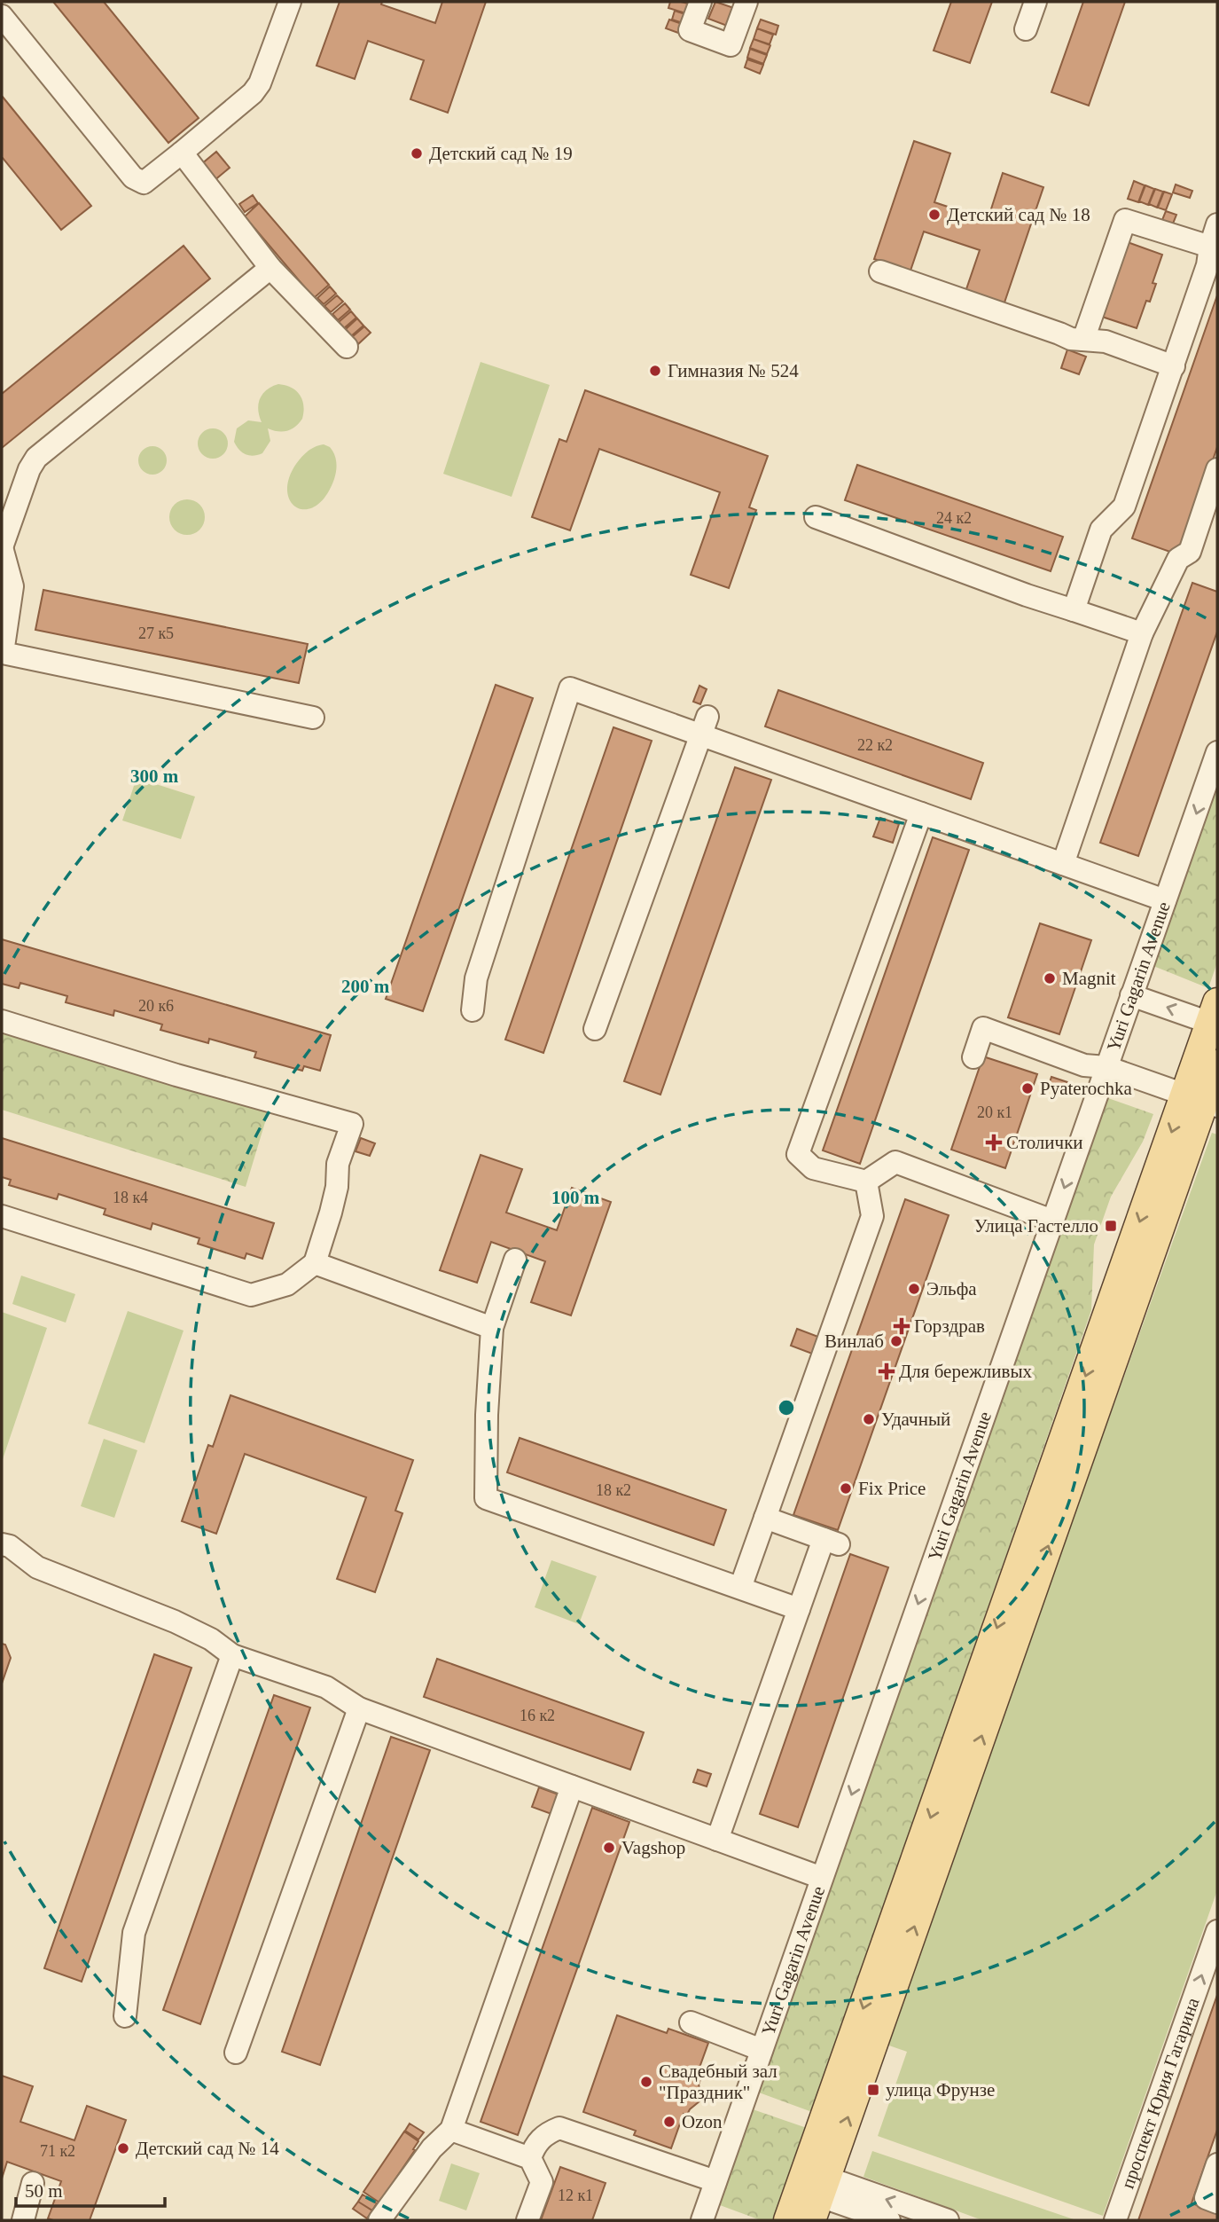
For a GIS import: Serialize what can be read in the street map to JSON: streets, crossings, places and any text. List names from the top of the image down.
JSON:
{
  "streets": {
    "street": ["Yuri Gagarin Avenue", "проспект Юрия Гагарина"]
  },
  "one_way": ["проспект Юрия Гагарина"],
  "places": {
    "other": [
      "Детский сад № 19",
      "Детский сад № 18",
      "Гимназия № 524",
      "Magnit",
      "Pyaterochka",
      "Эльфа",
      "Винлаб",
      "Удачный",
      "Fix Price",
      "Vagshop",
      "Свадебный зал \"Праздник\"",
      "Ozon",
      "Детский сад № 14"
    ],
    "health": ["Столички", "Горздрав", "Для бережливых"],
    "transit": ["Улица Гастелло", "улица Фрунзе"]
  },
  "house_numbers": [
    "24 к2",
    "27 к5",
    "22 к2",
    "20 к6",
    "20 к1",
    "18 к4",
    "18 к2",
    "16 к2",
    "71 к2",
    "12 к1"
  ],
  "scale_bar": "50 m",
  "rings": ["300 m", "200 m", "100 m"]
}
